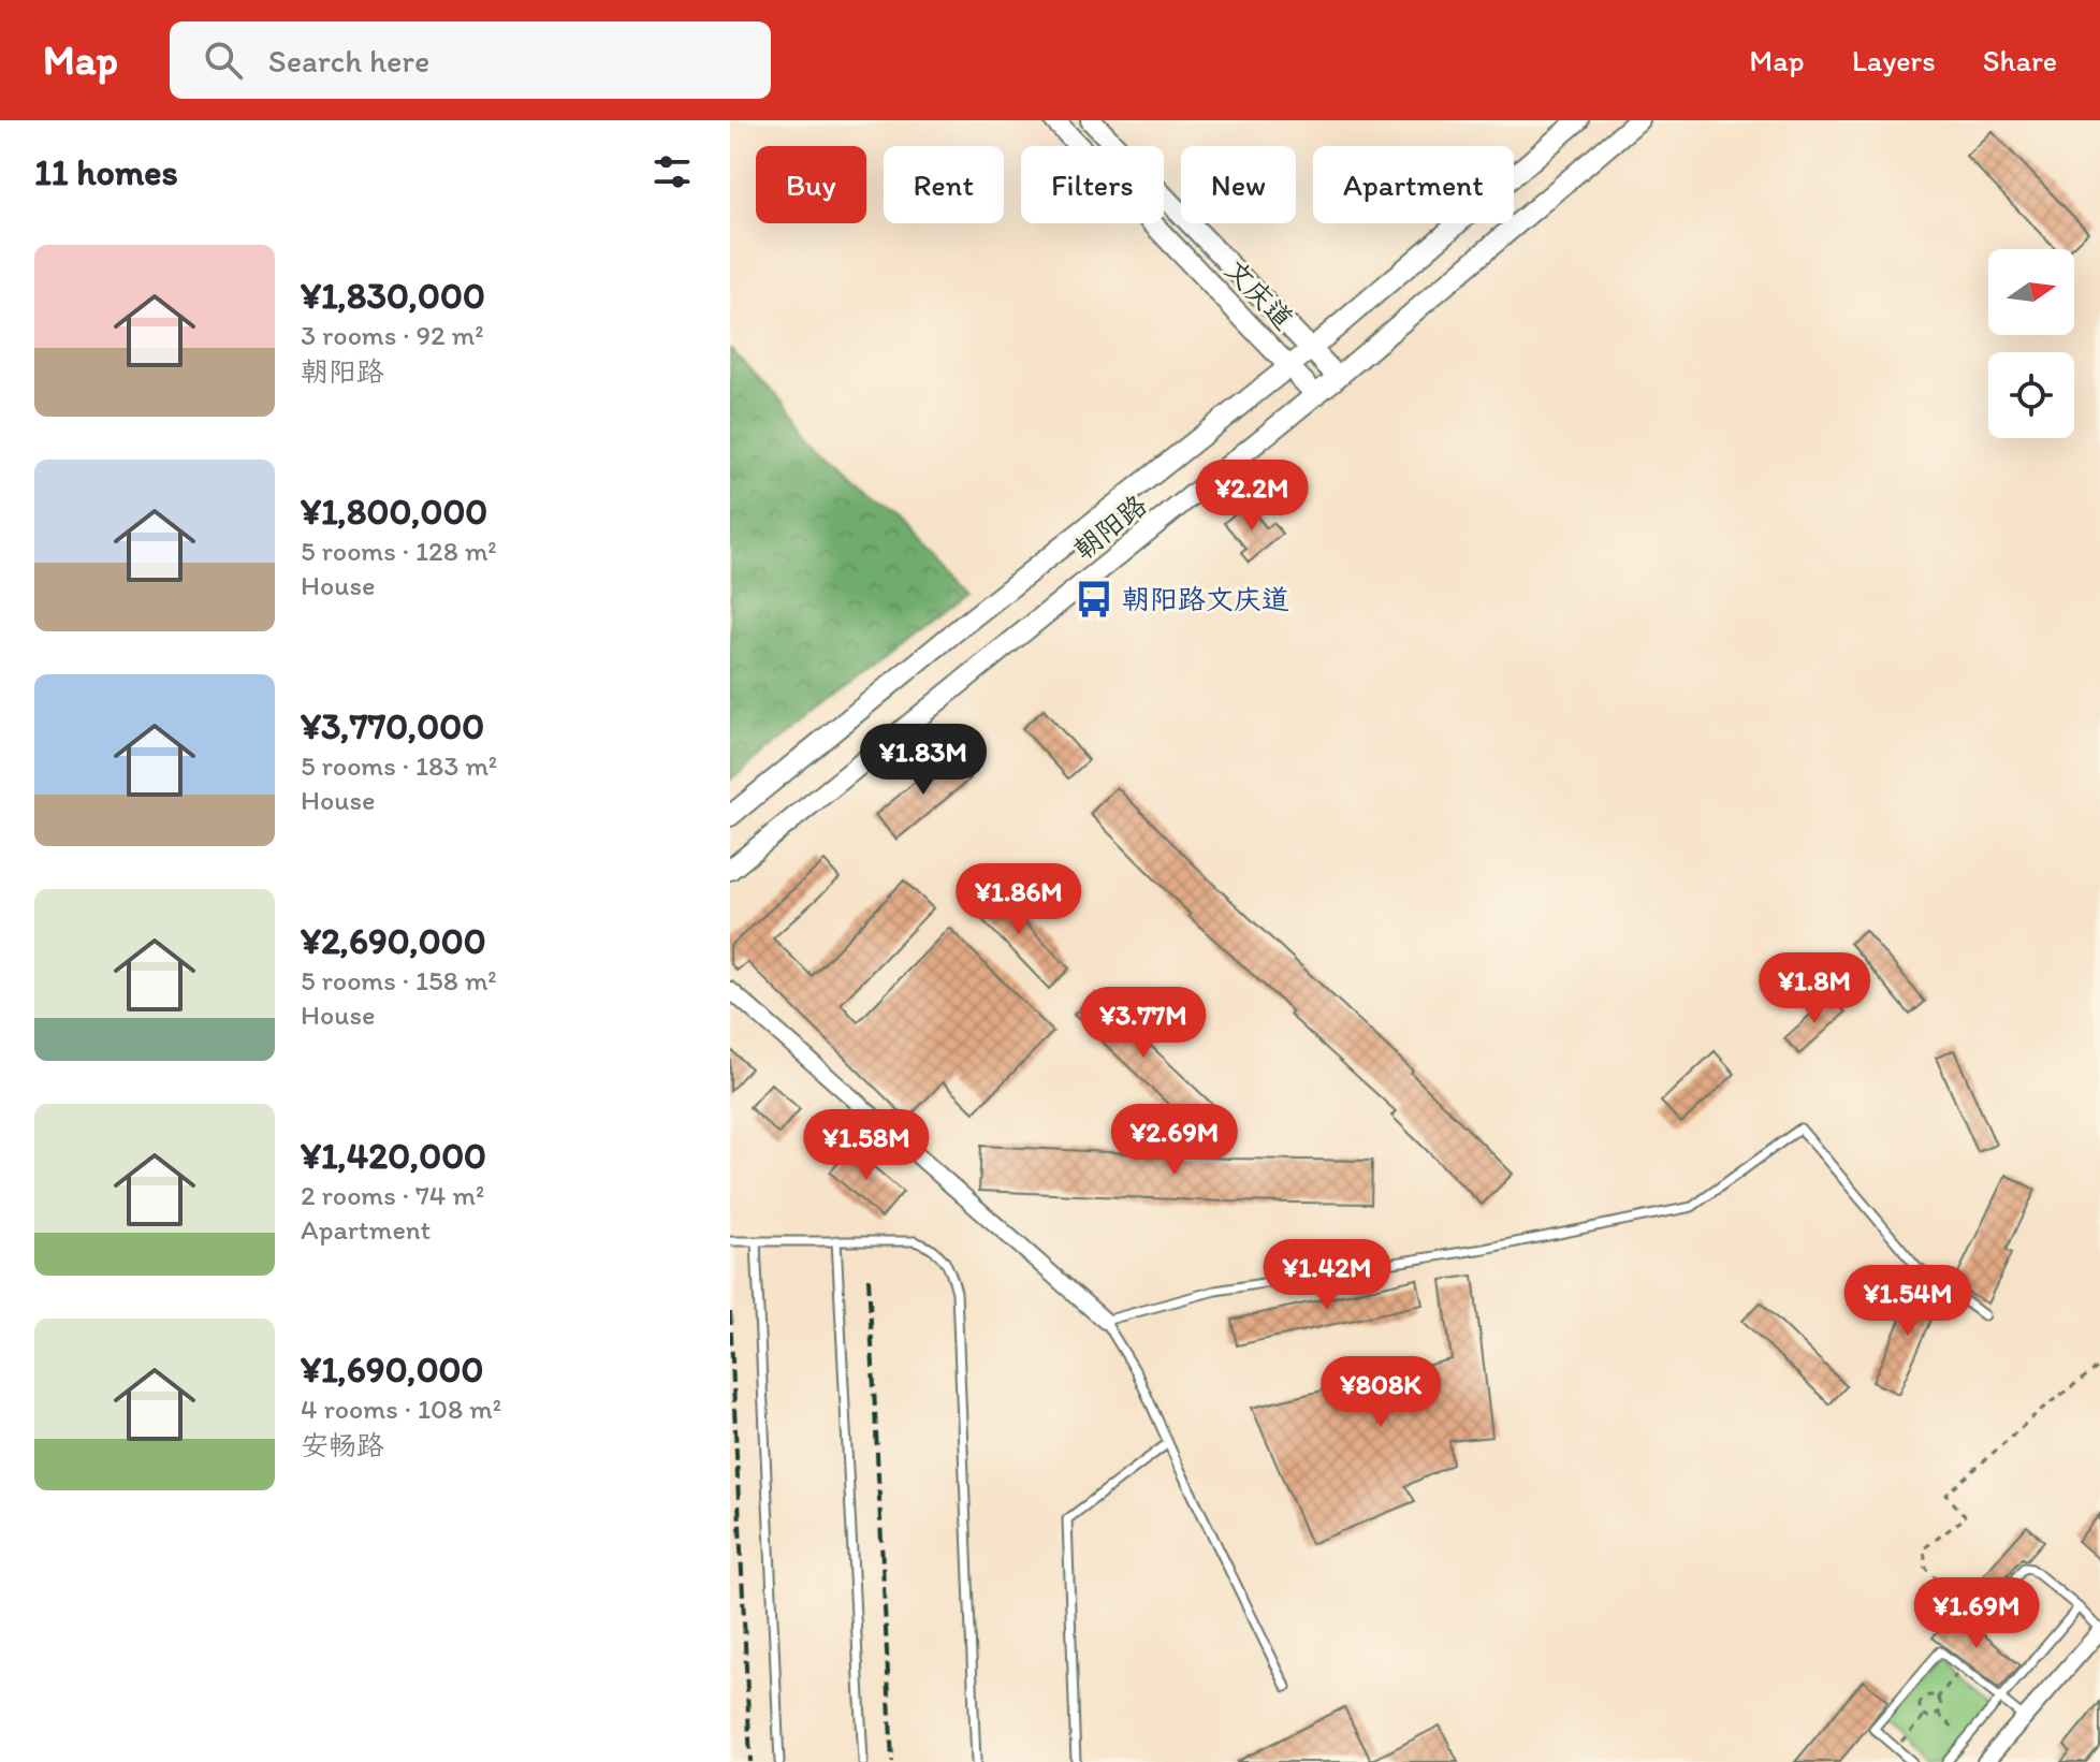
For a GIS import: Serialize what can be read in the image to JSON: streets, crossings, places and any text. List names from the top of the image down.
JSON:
{
  "streets": {
    "main road": ["文庆道", "朝阳路"]
  },
  "crossings": [
    ["文庆道", "朝阳路"]
  ],
  "places": {
    "bus stop": ["朝阳路文庆道"]
  },
  "north": "right",
  "page": {
    "header": "Map",
    "search": "Search here",
    "nav": ["Map", "Layers", "Share"],
    "heading": "11 homes",
    "chip": [
      "Buy",
      "Rent",
      "Filters",
      "New",
      "Apartment"
    ],
    "list": [
      {
        "name": "¥1,830,000",
        "note": "3 rooms · 92 m² · 朝阳路"
      },
      {
        "name": "¥1,800,000",
        "note": "5 rooms · 128 m² · House"
      },
      {
        "name": "¥3,770,000",
        "note": "5 rooms · 183 m² · House"
      },
      {
        "name": "¥2,690,000",
        "note": "5 rooms · 158 m² · House"
      },
      {
        "name": "¥1,420,000",
        "note": "2 rooms · 74 m² · Apartment"
      },
      {
        "name": "¥1,690,000",
        "note": "4 rooms · 108 m² · 安畅路"
      }
    ],
    "price": [
      "¥2.2M",
      "¥1.83M",
      "¥1.86M",
      "¥1.8M",
      "¥3.77M",
      "¥2.69M",
      "¥1.58M",
      "¥1.42M",
      "¥1.54M",
      "¥808K",
      "¥1.69M"
    ]
  }
}
